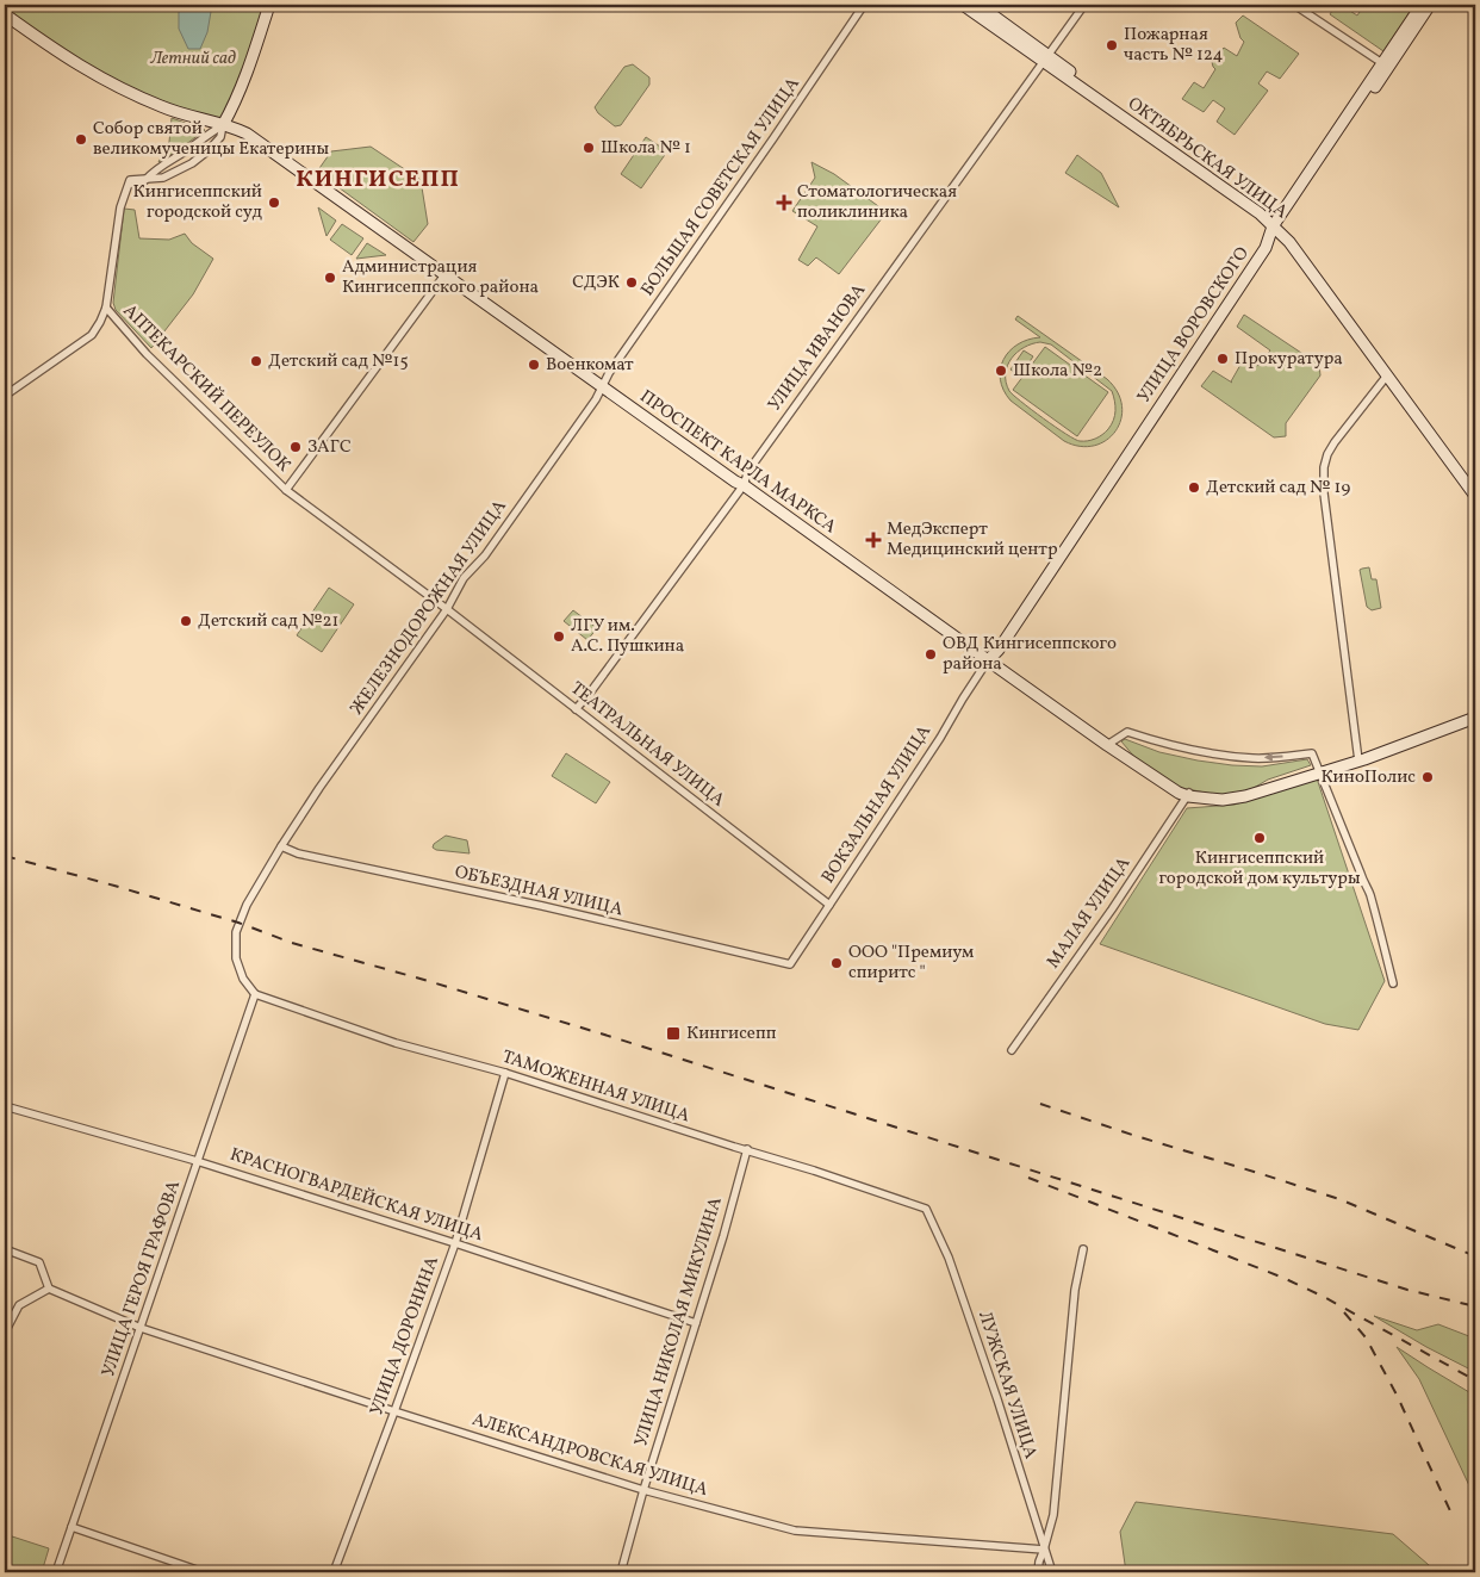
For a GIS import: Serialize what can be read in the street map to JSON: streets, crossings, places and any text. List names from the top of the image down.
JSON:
{
  "streets": {
    "street": [
      "ОКТЯБРЬСКАЯ УЛИЦА",
      "БОЛЬШАЯ СОВЕТСКАЯ УЛИЦА",
      "УЛИЦА ВОРОВСКОГО",
      "УЛИЦА ИВАНОВА",
      "АПТЕКАРСКИЙ ПЕРЕУЛОК",
      "ПРОСПЕКТ КАРЛА МАРКСА",
      "ЖЕЛЕЗНОДОРОЖНАЯ УЛИЦА",
      "ТЕАТРАЛЬНАЯ УЛИЦА",
      "ВОКЗАЛЬНАЯ УЛИЦА",
      "ОБЪЕЗДНАЯ УЛИЦА",
      "МАЛАЯ УЛИЦА",
      "ТАМОЖЕННАЯ УЛИЦА",
      "КРАСНОГВАРДЕЙСКАЯ УЛИЦА",
      "УЛИЦА ГЕРОЯ ГРАФОВА",
      "УЛИЦА НИКОЛАЯ МИКУЛИНА",
      "УЛИЦА ДОРОНИНА",
      "ЛУЖСКАЯ УЛИЦА",
      "АЛЕКСАНДРОВСКАЯ УЛИЦА"
    ]
  },
  "crossings": [
    ["ОКТЯБРЬСКАЯ УЛИЦА", "УЛИЦА ВОРОВСКОГО"],
    ["ОКТЯБРЬСКАЯ УЛИЦА", "УЛИЦА ИВАНОВА"],
    ["БОЛЬШАЯ СОВЕТСКАЯ УЛИЦА", "ПРОСПЕКТ КАРЛА МАРКСА"],
    ["БОЛЬШАЯ СОВЕТСКАЯ УЛИЦА", "ЖЕЛЕЗНОДОРОЖНАЯ УЛИЦА"],
    ["УЛИЦА ВОРОВСКОГО", "ПРОСПЕКТ КАРЛА МАРКСА"],
    ["УЛИЦА ВОРОВСКОГО", "ВОКЗАЛЬНАЯ УЛИЦА"],
    ["УЛИЦА ИВАНОВА", "ПРОСПЕКТ КАРЛА МАРКСА"],
    ["УЛИЦА ИВАНОВА", "ТЕАТРАЛЬНАЯ УЛИЦА"],
    ["АПТЕКАРСКИЙ ПЕРЕУЛОК", "ПРОСПЕКТ КАРЛА МАРКСА"],
    ["АПТЕКАРСКИЙ ПЕРЕУЛОК", "ЖЕЛЕЗНОДОРОЖНАЯ УЛИЦА"],
    ["АПТЕКАРСКИЙ ПЕРЕУЛОК", "ТЕАТРАЛЬНАЯ УЛИЦА"],
    ["ПРОСПЕКТ КАРЛА МАРКСА", "ЖЕЛЕЗНОДОРОЖНАЯ УЛИЦА"],
    ["ПРОСПЕКТ КАРЛА МАРКСА", "ВОКЗАЛЬНАЯ УЛИЦА"],
    ["ПРОСПЕКТ КАРЛА МАРКСА", "МАЛАЯ УЛИЦА"],
    ["ЖЕЛЕЗНОДОРОЖНАЯ УЛИЦА", "ТЕАТРАЛЬНАЯ УЛИЦА"],
    ["ЖЕЛЕЗНОДОРОЖНАЯ УЛИЦА", "ОБЪЕЗДНАЯ УЛИЦА"],
    ["ЖЕЛЕЗНОДОРОЖНАЯ УЛИЦА", "ТАМОЖЕННАЯ УЛИЦА"],
    ["ЖЕЛЕЗНОДОРОЖНАЯ УЛИЦА", "УЛИЦА ГЕРОЯ ГРАФОВА"],
    ["ТЕАТРАЛЬНАЯ УЛИЦА", "ВОКЗАЛЬНАЯ УЛИЦА"],
    ["ВОКЗАЛЬНАЯ УЛИЦА", "ОБЪЕЗДНАЯ УЛИЦА"],
    ["ТАМОЖЕННАЯ УЛИЦА", "УЛИЦА ГЕРОЯ ГРАФОВА"],
    ["ТАМОЖЕННАЯ УЛИЦА", "УЛИЦА НИКОЛАЯ МИКУЛИНА"],
    ["ТАМОЖЕННАЯ УЛИЦА", "УЛИЦА ДОРОНИНА"],
    ["ТАМОЖЕННАЯ УЛИЦА", "ЛУЖСКАЯ УЛИЦА"],
    ["КРАСНОГВАРДЕЙСКАЯ УЛИЦА", "УЛИЦА ГЕРОЯ ГРАФОВА"],
    ["КРАСНОГВАРДЕЙСКАЯ УЛИЦА", "УЛИЦА НИКОЛАЯ МИКУЛИНА"],
    ["КРАСНОГВАРДЕЙСКАЯ УЛИЦА", "УЛИЦА ДОРОНИНА"],
    ["УЛИЦА ГЕРОЯ ГРАФОВА", "АЛЕКСАНДРОВСКАЯ УЛИЦА"],
    ["УЛИЦА НИКОЛАЯ МИКУЛИНА", "АЛЕКСАНДРОВСКАЯ УЛИЦА"],
    ["УЛИЦА ДОРОНИНА", "АЛЕКСАНДРОВСКАЯ УЛИЦА"],
    ["ЛУЖСКАЯ УЛИЦА", "АЛЕКСАНДРОВСКАЯ УЛИЦА"]
  ],
  "districts": ["КИНГИСЕПП"],
  "parks": ["Летний сад"],
  "places": {
    "other": [
      "Пожарная часть № 124",
      "Собор святой великомученицы Екатерины",
      "Школа № 1",
      "Кингисеппский городской суд",
      "Администрация Кингисеппского района",
      "СДЭК",
      "Прокуратура",
      "Детский сад №15",
      "Военкомат",
      "Школа №2",
      "ЗАГС",
      "Детский сад № 19",
      "Детский сад №21",
      "ЛГУ им. А.С. Пушкина",
      "ОВД Кингисеппского района",
      "КиноПолис",
      "Кингисеппский городской дом культуры",
      "ООО \"Премиум спиритс \""
    ],
    "health": ["Стоматологическая поликлиника", "МедЭксперт Медицинский центр"],
    "transit": ["Кингисепп"]
  }
}
